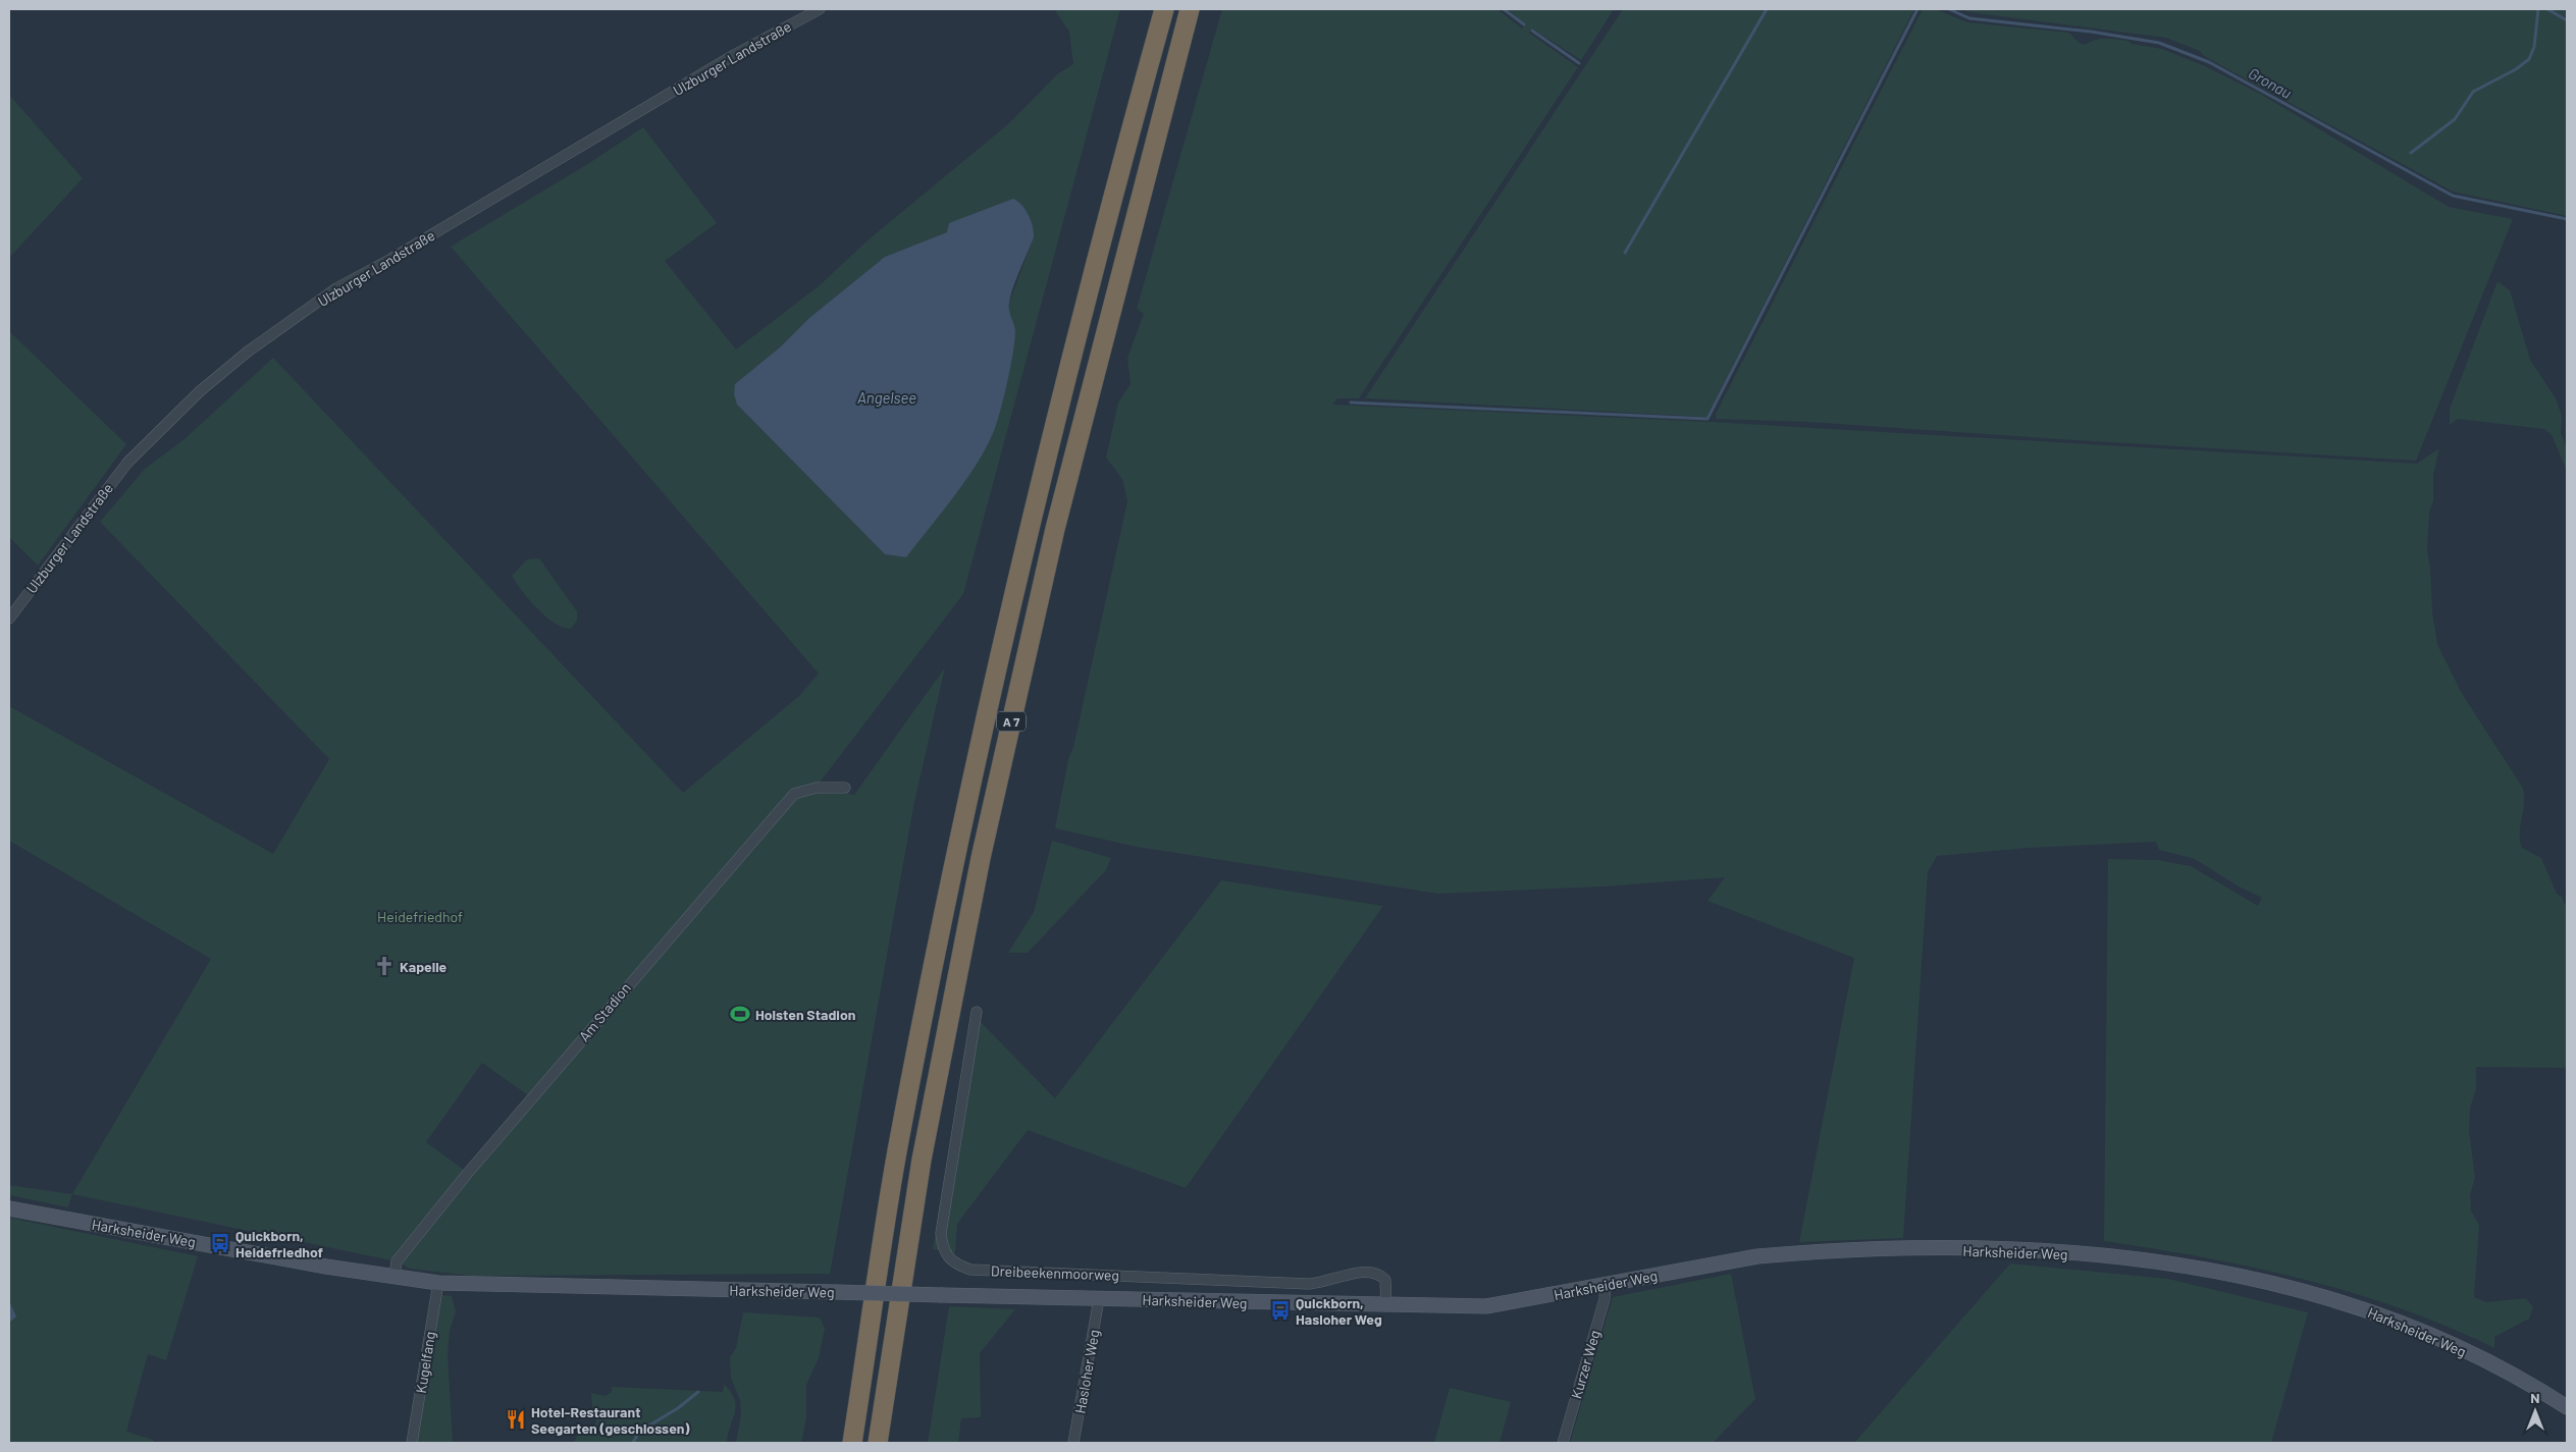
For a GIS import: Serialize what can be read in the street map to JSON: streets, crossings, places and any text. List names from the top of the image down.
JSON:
{
  "streets": {
    "highway": ["A 7"],
    "main road": ["Harksheider Weg"],
    "street": [
      "Ulzburger Landstraße",
      "Am Stadion",
      "Dreibeekenmoorweg",
      "Kugelfang",
      "Kurzer Weg",
      "Hasloher Weg"
    ]
  },
  "crossings": [
    ["Am Stadion", "Harksheider Weg"],
    ["Harksheider Weg", "Dreibeekenmoorweg"],
    ["Harksheider Weg", "Kugelfang"],
    ["Harksheider Weg", "Kurzer Weg"],
    ["Harksheider Weg", "Hasloher Weg"]
  ],
  "water": ["Gronau", "Angelsee"],
  "parks": ["Heidefriedhof"],
  "places": {
    "church": ["Kapelle"],
    "sports": ["Holsten Stadion"],
    "bus stop": ["Quickborn, Heidefriedhof", "Quickborn, Hasloher Weg"],
    "restaurant": ["Hotel-Restaurant Seegarten (geschlossen)"]
  },
  "north": "top"
}
